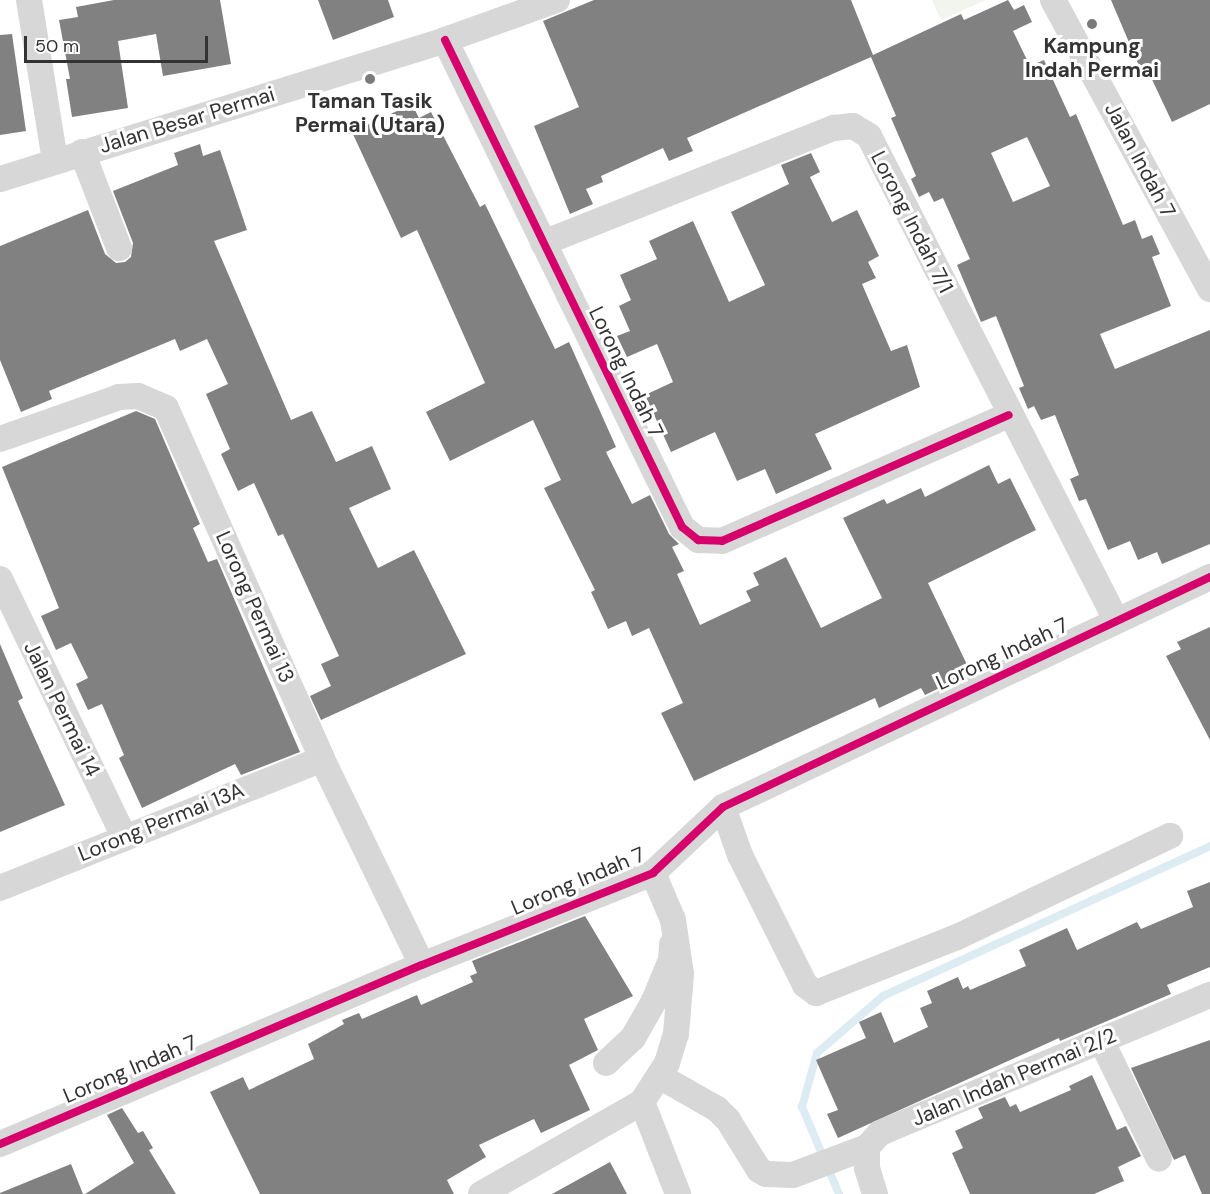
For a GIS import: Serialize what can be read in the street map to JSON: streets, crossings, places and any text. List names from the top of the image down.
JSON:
{
  "streets": {
    "street": [
      "Jalan Besar Permai",
      "Jalan Indah 7",
      "Lorong Indah 7/1",
      "Lorong Indah 7",
      "Lorong Permai 13",
      "Jalan Permai 14",
      "Lorong Permai 13A",
      "Jalan Indah Permai 2/2"
    ]
  },
  "crossings": [
    ["Jalan Besar Permai", "Lorong Indah 7"],
    ["Lorong Indah 7/1", "Lorong Indah 7"],
    ["Lorong Indah 7", "Lorong Permai 13"],
    ["Lorong Permai 13", "Lorong Permai 13A"],
    ["Jalan Permai 14", "Lorong Permai 13A"]
  ],
  "places": ["Kampung Indah Permai", "Taman Tasik Permai (Utara)"],
  "scale_bar": "50 m"
}
